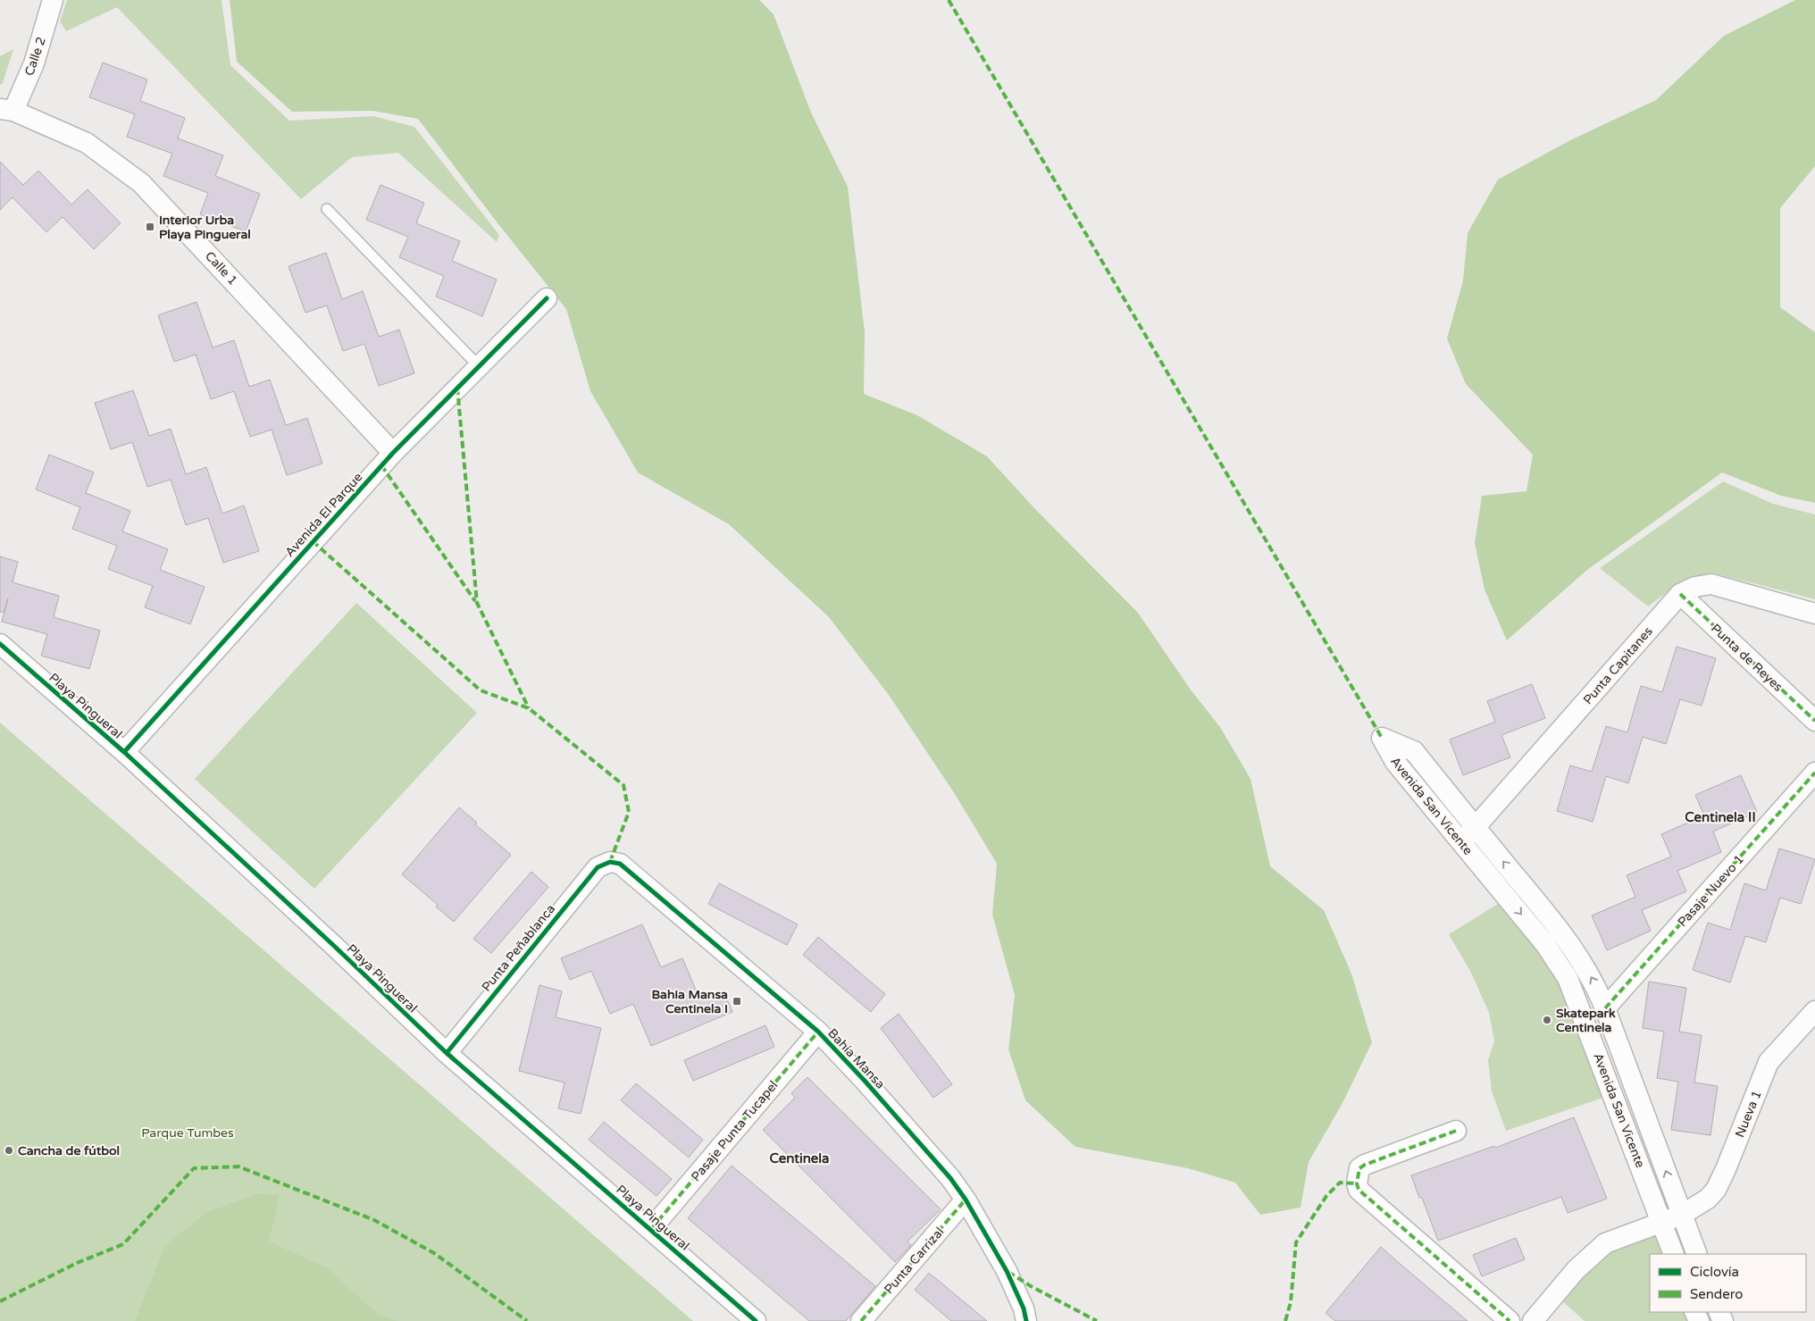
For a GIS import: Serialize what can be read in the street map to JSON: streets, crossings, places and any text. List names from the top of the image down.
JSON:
{
  "streets": {
    "street": [
      "Calle 2",
      "Calle 1",
      "Avenida El Parque",
      "Punta de Reyes",
      "Punta Capitanes",
      "Playa Pingueral",
      "Avenida San Vicente",
      "Pasaje Nuevo 1",
      "Punta Peñablanca",
      "Bahía Mansa",
      "Nueva 1",
      "Pasaje Punta Tucapel",
      "Punta Carrizal"
    ]
  },
  "crossings": [
    ["Calle 2", "Calle 1"],
    ["Calle 1", "Avenida El Parque"],
    ["Avenida El Parque", "Playa Pingueral"],
    ["Punta de Reyes", "Punta Capitanes"],
    ["Punta Capitanes", "Avenida San Vicente"],
    ["Playa Pingueral", "Punta Peñablanca"],
    ["Playa Pingueral", "Pasaje Punta Tucapel"],
    ["Avenida San Vicente", "Pasaje Nuevo 1"],
    ["Avenida San Vicente", "Nueva 1"],
    ["Punta Peñablanca", "Bahía Mansa"],
    ["Bahía Mansa", "Pasaje Punta Tucapel"],
    ["Bahía Mansa", "Punta Carrizal"]
  ],
  "districts": ["Centinela II", "Centinela"],
  "parks": ["Parque Tumbes"],
  "places": {
    "transit": ["Interior Urba Playa Pingueral", "Bahia Mansa Centinela I"],
    "other": ["Skatepark Centinela", "Cancha de fútbol"]
  },
  "legend": ["Ciclovía", "Sendero"]
}
